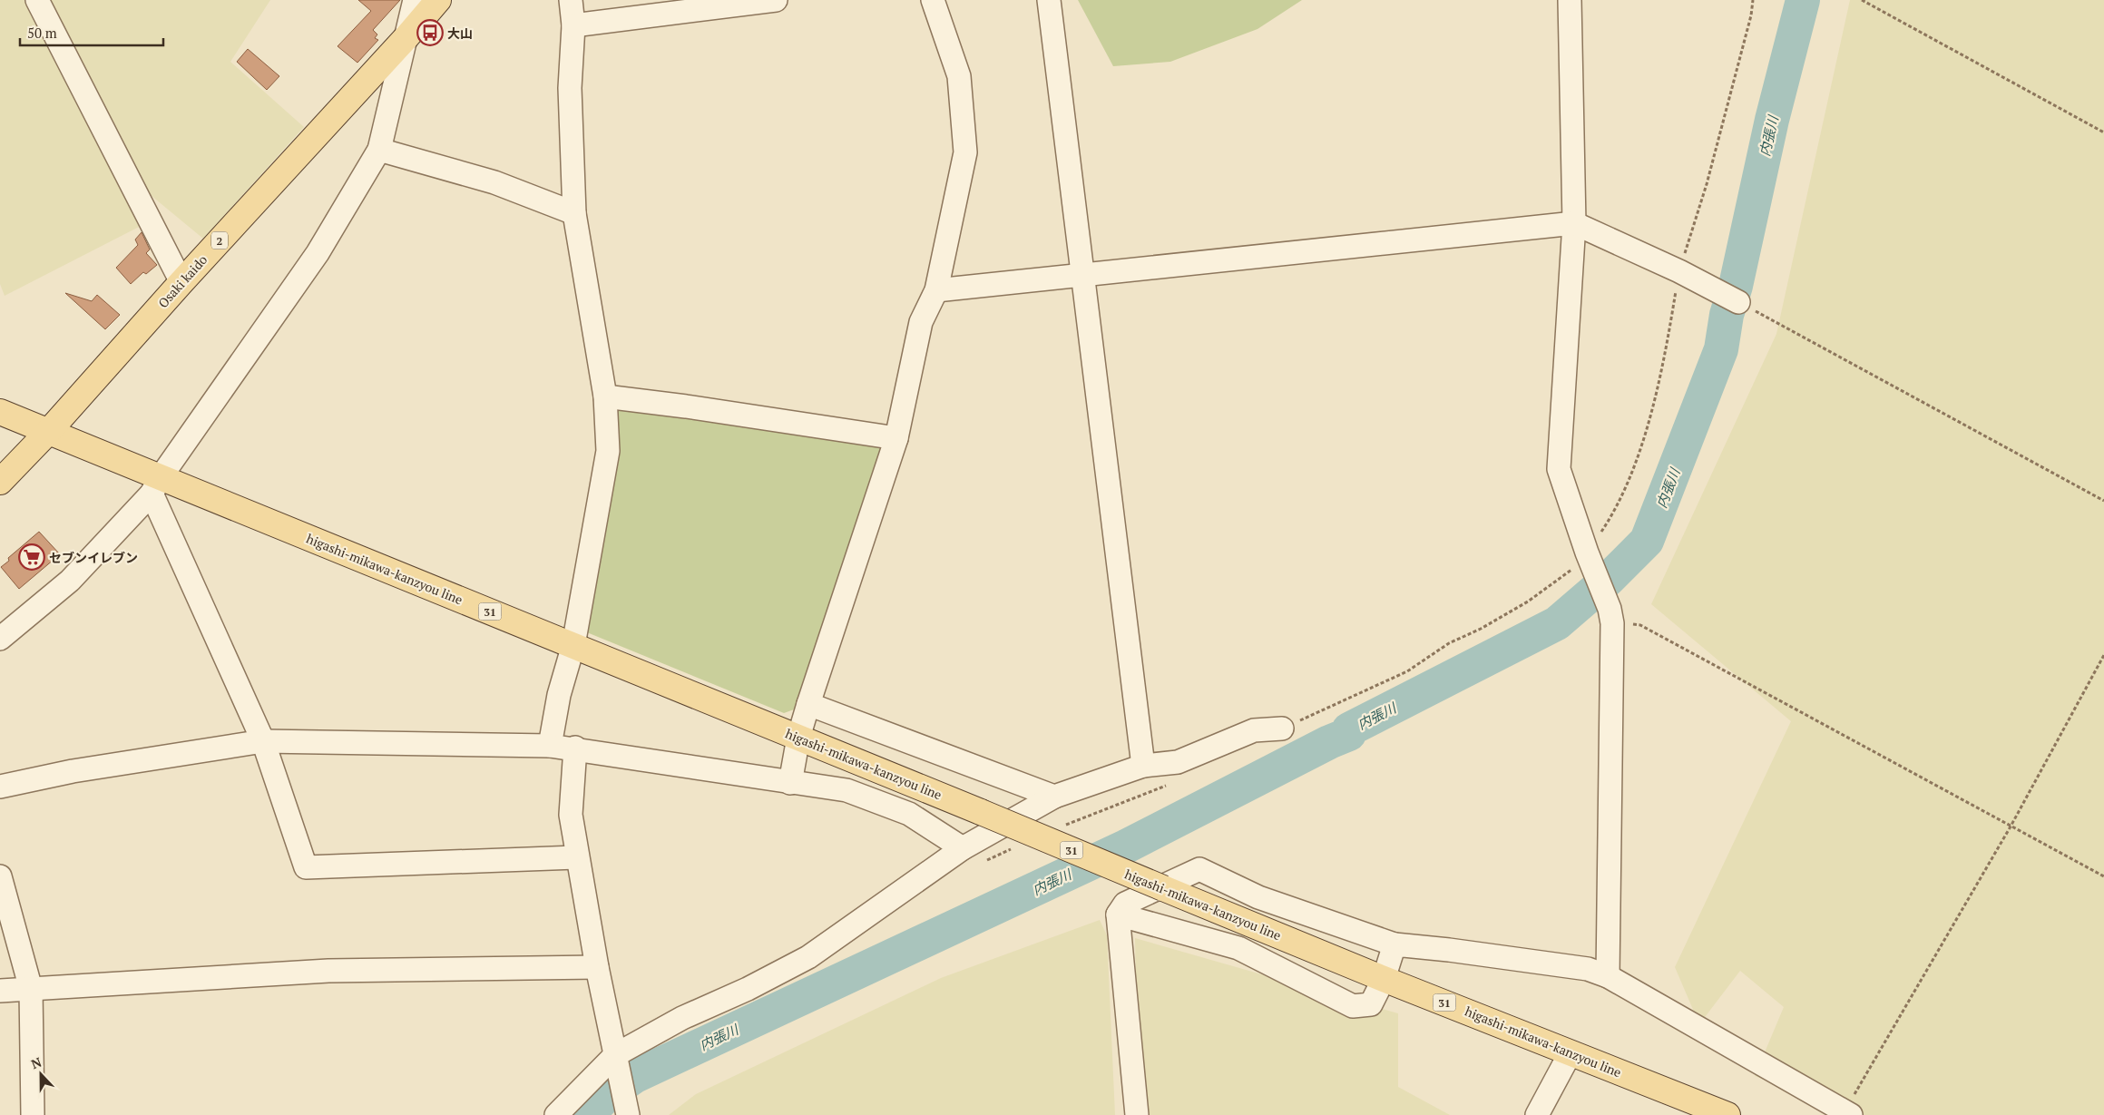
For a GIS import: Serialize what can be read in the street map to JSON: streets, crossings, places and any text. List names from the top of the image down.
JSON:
{
  "streets": {
    "main road": [
      "2",
      "Osaki kaido",
      "higashi-mikawa-kanzyou line",
      "31"
    ]
  },
  "crossings": [
    ["Osaki kaido", "higashi-mikawa-kanzyou line"]
  ],
  "water": ["内張川"],
  "places": {
    "bus stop": ["大山"],
    "supermarket": ["セブンイレブン"]
  },
  "scale_bar": "50 m",
  "north": "top"
}
